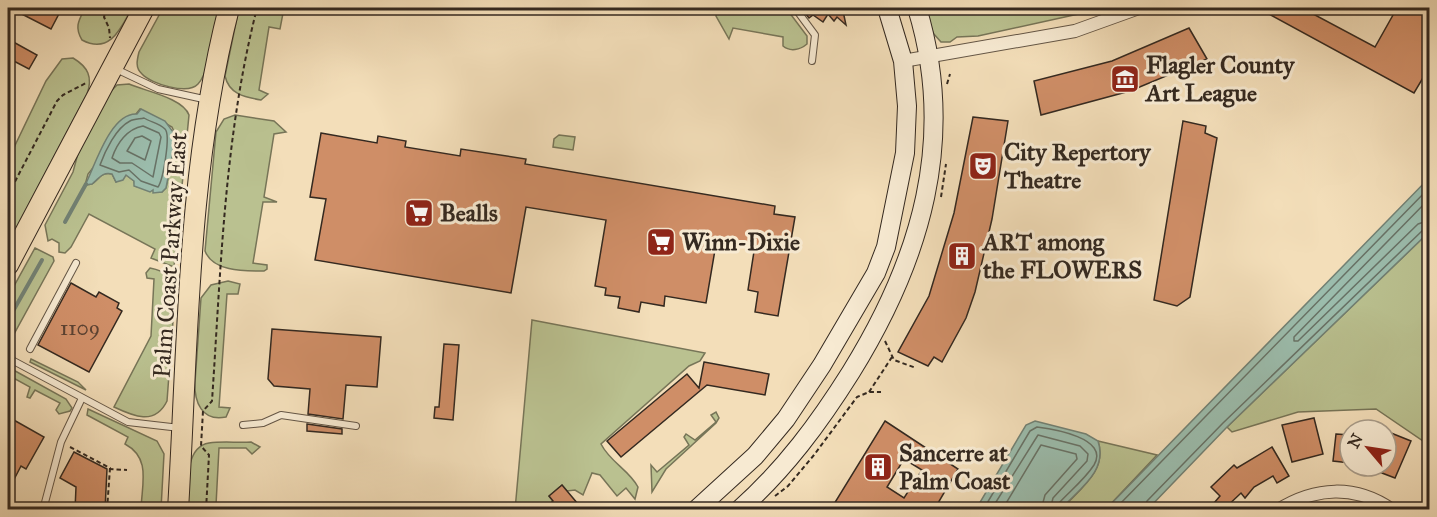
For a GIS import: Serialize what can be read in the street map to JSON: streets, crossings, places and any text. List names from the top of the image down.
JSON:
{
  "streets": {
    "main road": ["Palm Coast Parkway East"]
  },
  "places": {
    "museum": ["Flagler County Art League"],
    "theatre": ["City Repertory Theatre"],
    "supermarket": ["Bealls", "Winn-Dixie"],
    "building": ["ART among the FLOWERS", "Sancerre at Palm Coast"]
  },
  "house_numbers": ["1109"],
  "north": "top left"
}
